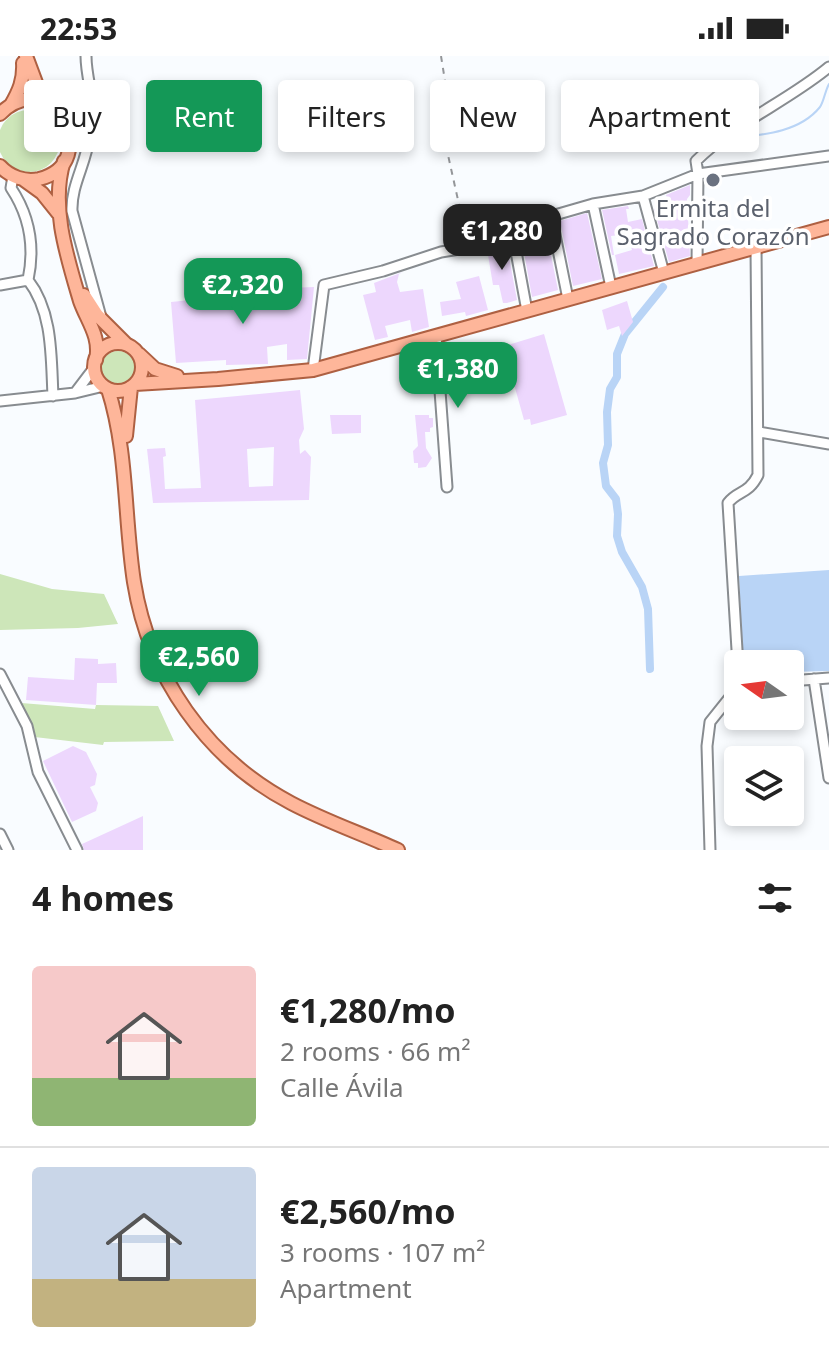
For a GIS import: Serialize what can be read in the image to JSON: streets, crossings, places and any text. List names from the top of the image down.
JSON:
{
  "places": ["Ermita del Sagrado Corazón"],
  "north": "left",
  "page": {
    "status": "22:53",
    "chip": [
      "Buy",
      "Rent",
      "Filters",
      "New",
      "Apartment"
    ],
    "price": [
      "€1,280",
      "€2,320",
      "€1,380",
      "€2,560"
    ],
    "heading": "4 homes",
    "list": [
      {
        "name": "€1,280/mo",
        "note": "2 rooms · 66 m² · Calle Ávila"
      },
      {
        "name": "€2,560/mo",
        "note": "3 rooms · 107 m² · Apartment"
      }
    ]
  }
}
